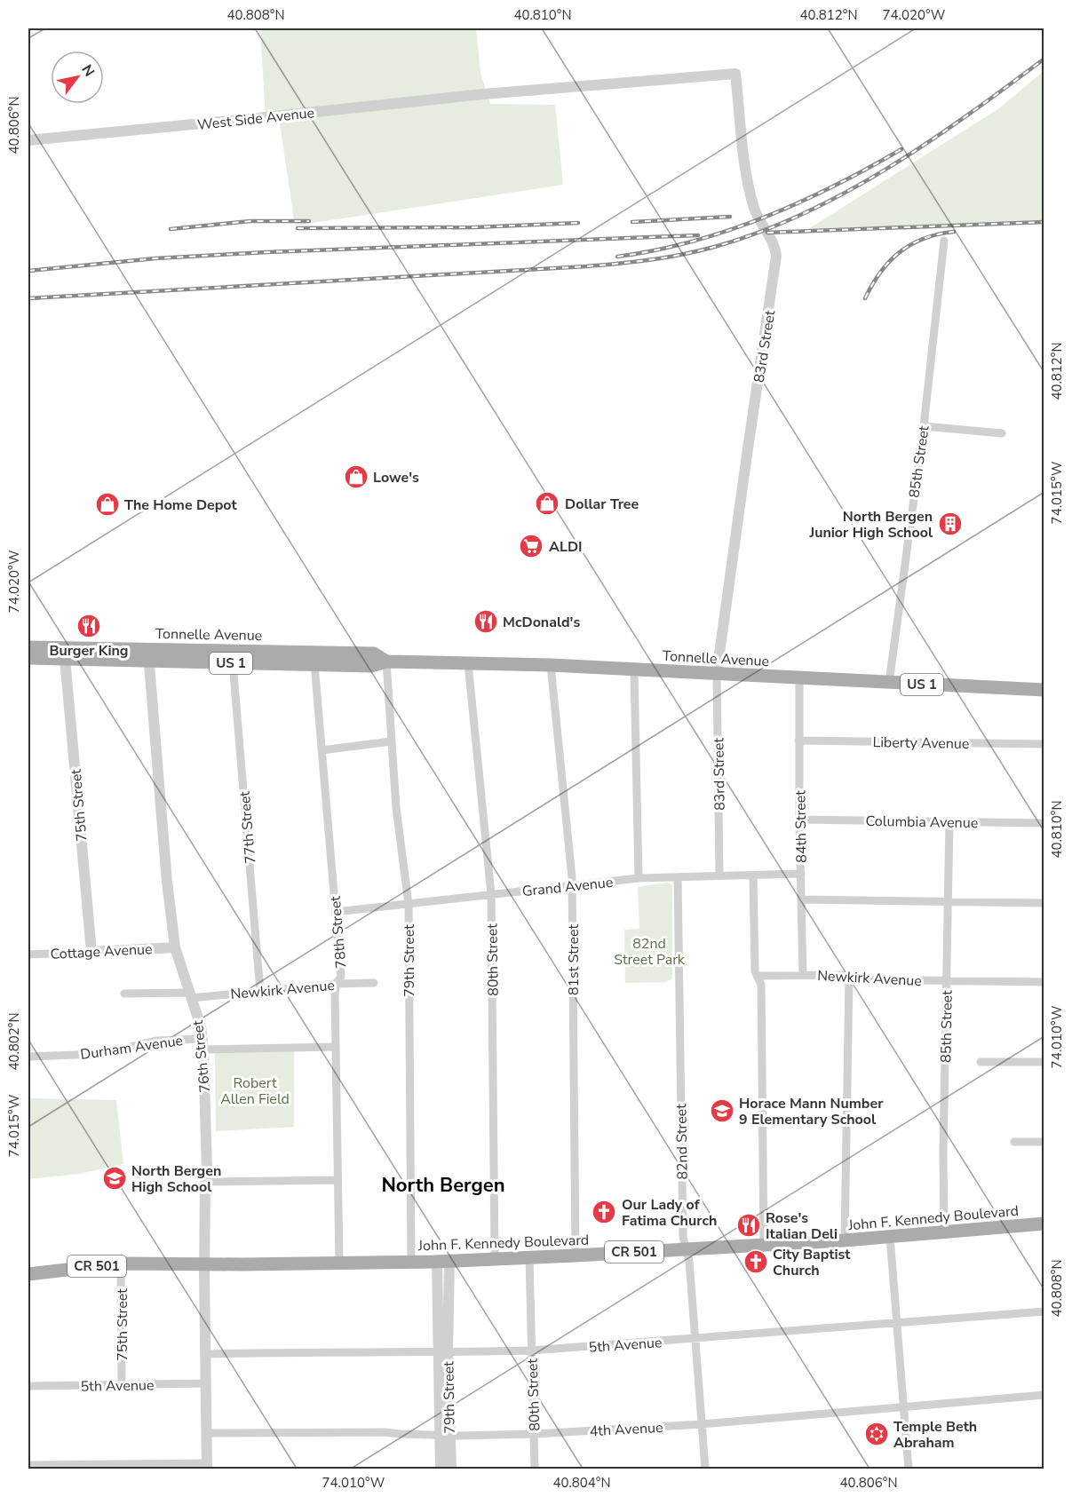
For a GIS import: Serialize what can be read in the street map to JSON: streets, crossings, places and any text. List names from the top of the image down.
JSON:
{
  "streets": {
    "main road": [
      "Tonnelle Avenue",
      "US 1",
      "John F. Kennedy Boulevard",
      "CR 501"
    ],
    "street": [
      "West Side Avenue",
      "83rd Street",
      "85th Street",
      "Liberty Avenue",
      "75th Street",
      "Columbia Avenue",
      "84th Street",
      "77th Street",
      "Grand Avenue",
      "78th Street",
      "Cottage Avenue",
      "80th Street",
      "81st Street",
      "79th Street",
      "Newkirk Avenue",
      "Durham Avenue",
      "76th Street",
      "82nd Street",
      "5th Avenue",
      "4th Avenue"
    ]
  },
  "crossings": [
    ["West Side Avenue", "83rd Street"],
    ["83rd Street", "Tonnelle Avenue"],
    ["83rd Street", "Grand Avenue"],
    ["85th Street", "Tonnelle Avenue"],
    ["85th Street", "Columbia Avenue"],
    ["85th Street", "Newkirk Avenue"],
    ["85th Street", "John F. Kennedy Boulevard"],
    ["Tonnelle Avenue", "75th Street"],
    ["Tonnelle Avenue", "84th Street"],
    ["Tonnelle Avenue", "77th Street"],
    ["Tonnelle Avenue", "78th Street"],
    ["Tonnelle Avenue", "80th Street"],
    ["Tonnelle Avenue", "81st Street"],
    ["Tonnelle Avenue", "79th Street"],
    ["Tonnelle Avenue", "76th Street"],
    ["Liberty Avenue", "84th Street"],
    ["75th Street", "Cottage Avenue"],
    ["75th Street", "John F. Kennedy Boulevard"],
    ["75th Street", "5th Avenue"],
    ["Columbia Avenue", "84th Street"],
    ["84th Street", "Grand Avenue"],
    ["84th Street", "Newkirk Avenue"],
    ["77th Street", "Newkirk Avenue"],
    ["Grand Avenue", "78th Street"],
    ["Grand Avenue", "80th Street"],
    ["Grand Avenue", "81st Street"],
    ["Grand Avenue", "79th Street"],
    ["Grand Avenue", "82nd Street"],
    ["78th Street", "Newkirk Avenue"],
    ["78th Street", "Durham Avenue"],
    ["78th Street", "John F. Kennedy Boulevard"],
    ["Cottage Avenue", "76th Street"],
    ["80th Street", "John F. Kennedy Boulevard"],
    ["80th Street", "5th Avenue"],
    ["80th Street", "4th Avenue"],
    ["81st Street", "John F. Kennedy Boulevard"],
    ["79th Street", "John F. Kennedy Boulevard"],
    ["79th Street", "5th Avenue"],
    ["79th Street", "4th Avenue"],
    ["Newkirk Avenue", "76th Street"],
    ["Durham Avenue", "76th Street"],
    ["76th Street", "John F. Kennedy Boulevard"],
    ["76th Street", "5th Avenue"],
    ["76th Street", "4th Avenue"],
    ["82nd Street", "John F. Kennedy Boulevard"],
    ["82nd Street", "5th Avenue"],
    ["82nd Street", "4th Avenue"]
  ],
  "districts": ["North Bergen"],
  "parks": ["82nd Street Park", "Robert Allen Field"],
  "places": {
    "shop": ["Lowe's", "Dollar Tree", "The Home Depot"],
    "building": ["North Bergen Junior High School"],
    "supermarket": ["ALDI"],
    "restaurant": ["McDonald's", "Burger King", "Rose's Italian Deli"],
    "school or university": ["Horace Mann Number 9 Elementary School", "North Bergen High School"],
    "church": ["Our Lady of Fatima Church", "City Baptist Church"],
    "synagogue": ["Temple Beth Abraham"]
  },
  "north": "top right",
  "coordinates": [
    "40.808°N",
    "40.810°N",
    "40.812°N",
    "74.020°W",
    "40.806°N",
    "74.015°W",
    "74.010°W",
    "40.802°N",
    "40.804°N"
  ]
}
